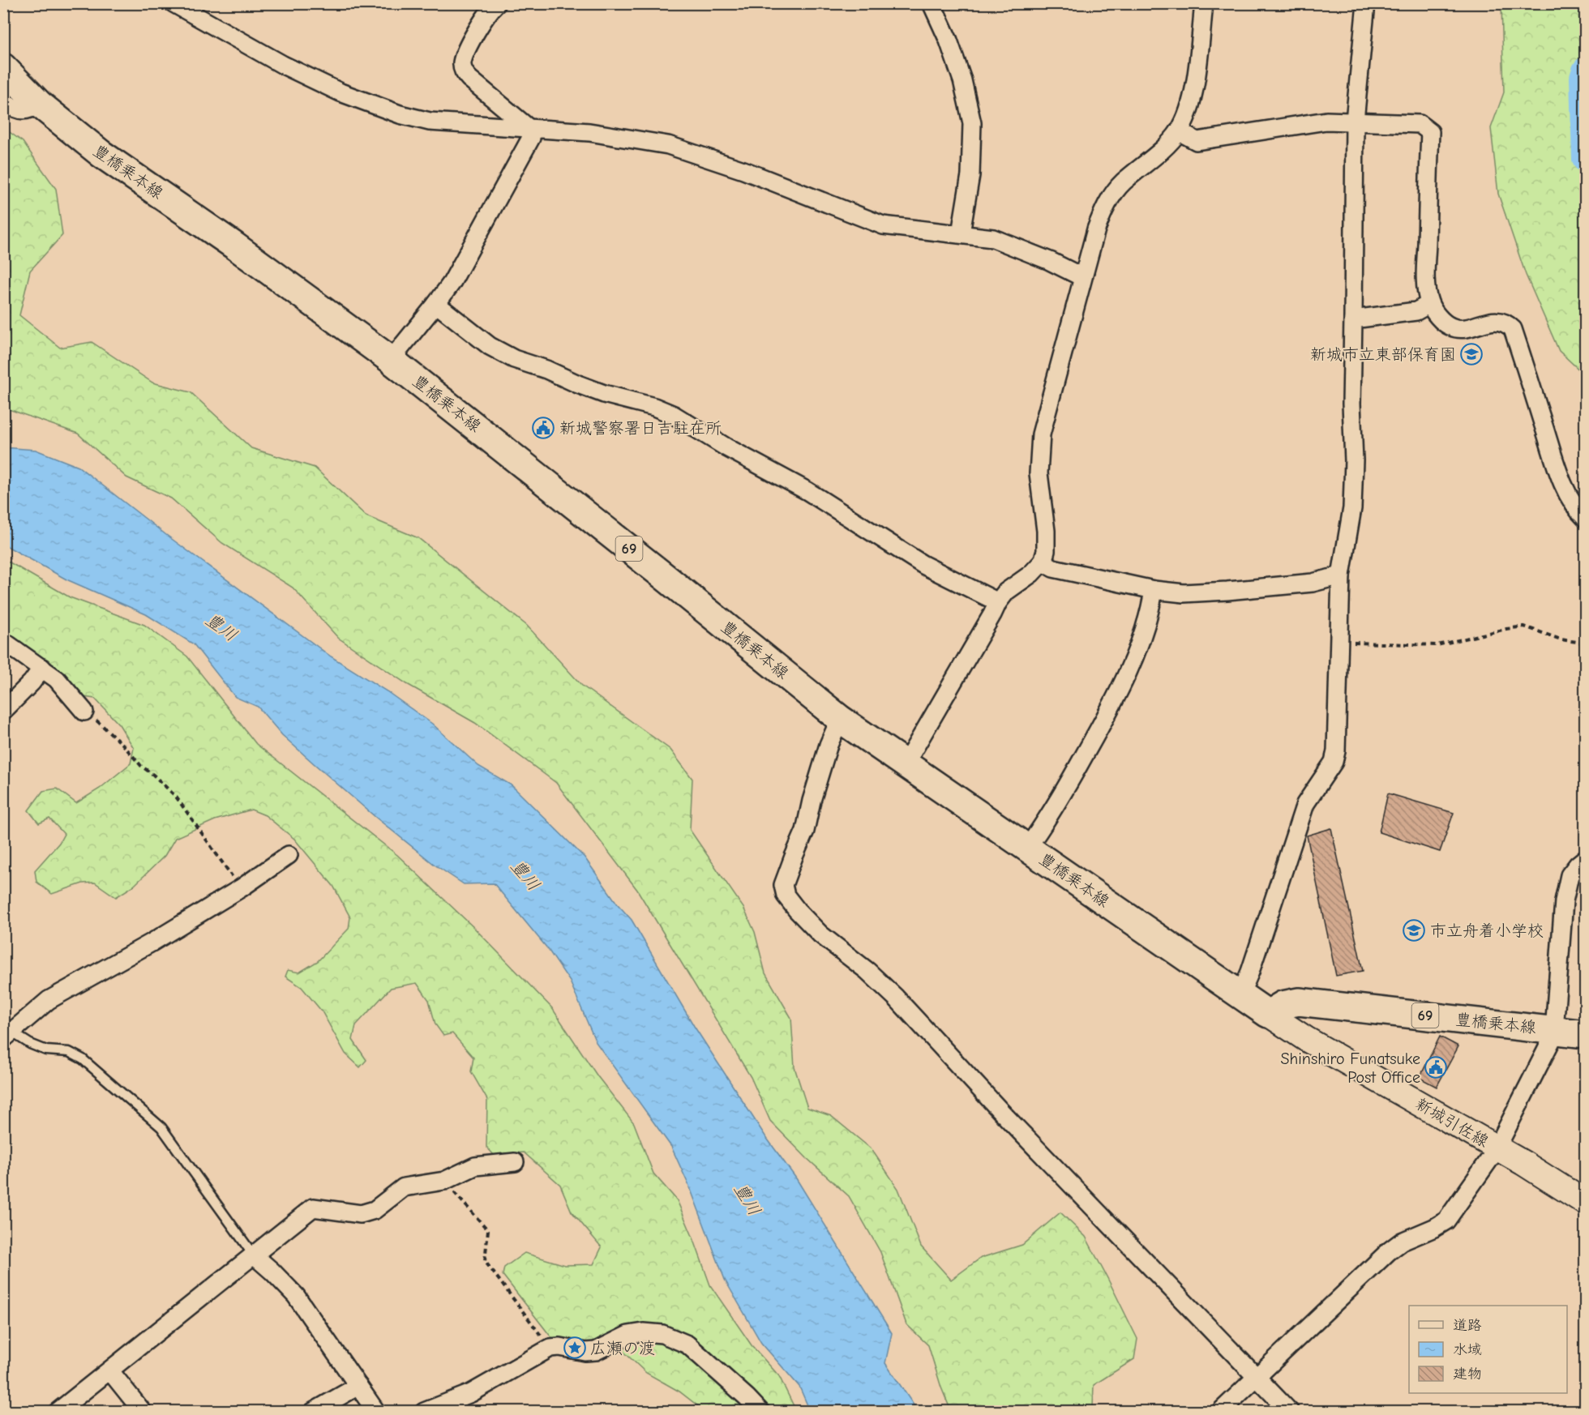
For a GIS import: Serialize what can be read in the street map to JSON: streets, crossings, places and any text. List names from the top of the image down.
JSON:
{
  "streets": {
    "main road": ["豊橋乗本線", "69", "新城引佐線"]
  },
  "crossings": [
    ["豊橋乗本線", "新城引佐線"]
  ],
  "water": ["豊川"],
  "places": {
    "school or university": ["新城市立東部保育園", "市立舟着小学校"],
    "public building": ["新城警察署日吉駐在所", "Shinshiro Funatsuke Post Office"],
    "place": ["広瀬の渡"]
  },
  "legend": ["道路", "水域", "建物"]
}
